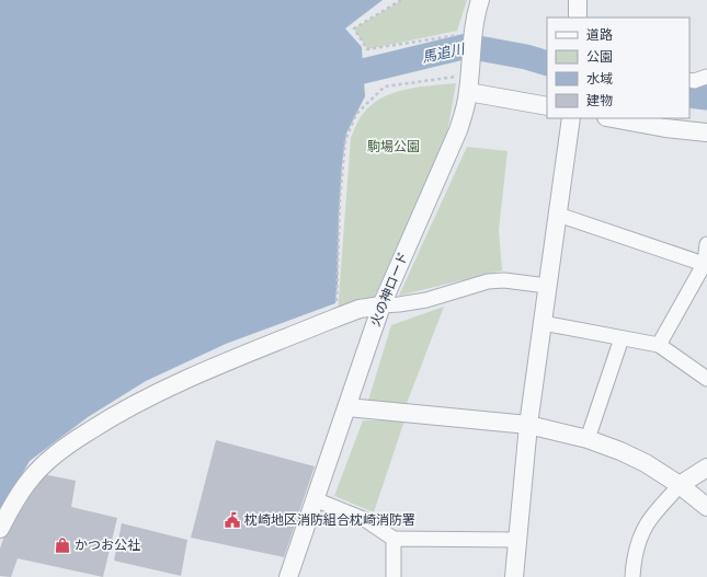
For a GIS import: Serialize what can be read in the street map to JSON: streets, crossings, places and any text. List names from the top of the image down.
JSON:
{
  "streets": {
    "street": ["火の神ロード"]
  },
  "water": ["馬追川"],
  "parks": ["駒場公園"],
  "places": {
    "public building": ["枕崎地区消防組合枕崎消防署"],
    "shop": ["かつお公社"]
  },
  "legend": [
    "道路",
    "公園",
    "水域",
    "建物"
  ]
}
